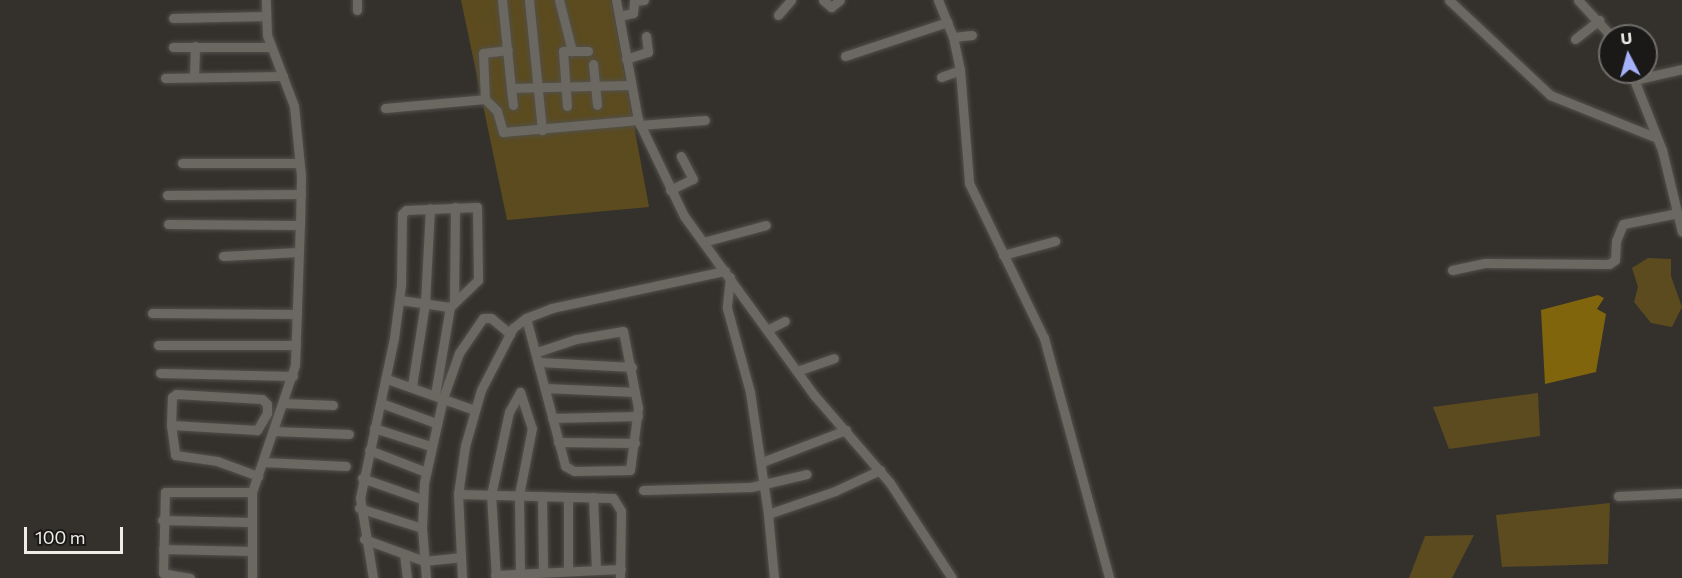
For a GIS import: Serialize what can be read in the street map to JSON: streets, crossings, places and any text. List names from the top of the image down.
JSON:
{
  "scale_bar": "100 m",
  "north": "top"
}
